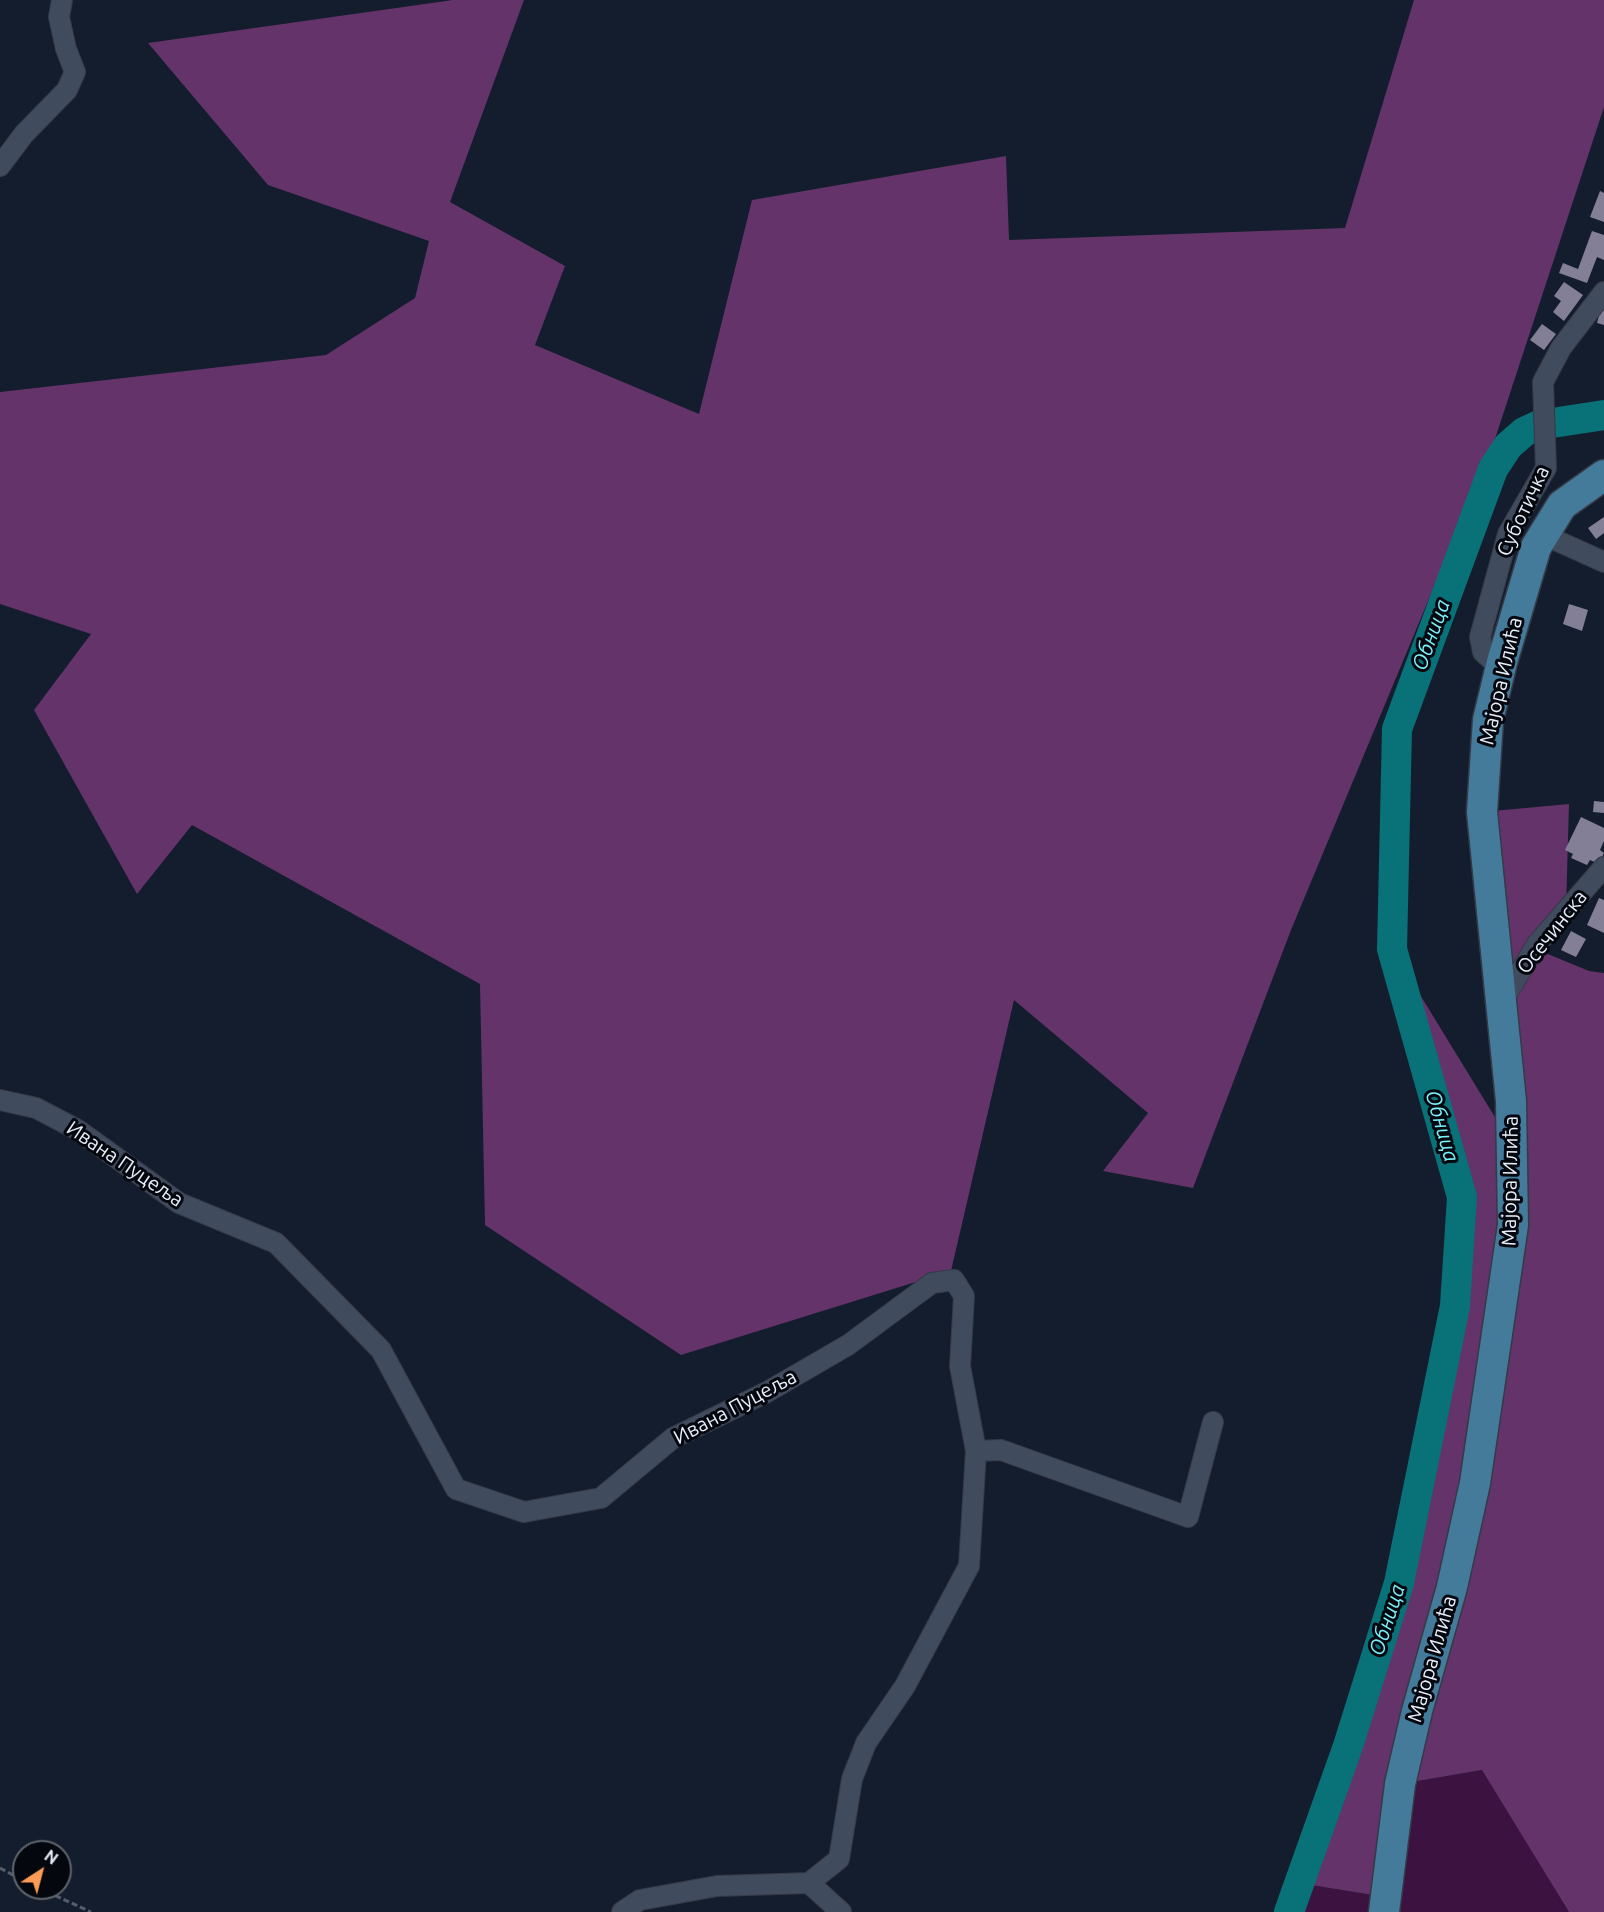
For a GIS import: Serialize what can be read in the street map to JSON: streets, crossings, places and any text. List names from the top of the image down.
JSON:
{
  "streets": {
    "main road": ["Мајора Илића"],
    "street": ["Суботичка", "Осечинска", "Ивана Пуцеља"]
  },
  "crossings": [
    ["Суботичка", "Мајора Илића"],
    ["Мајора Илића", "Осечинска"]
  ],
  "water": ["Обница"],
  "north": "top right"
}
